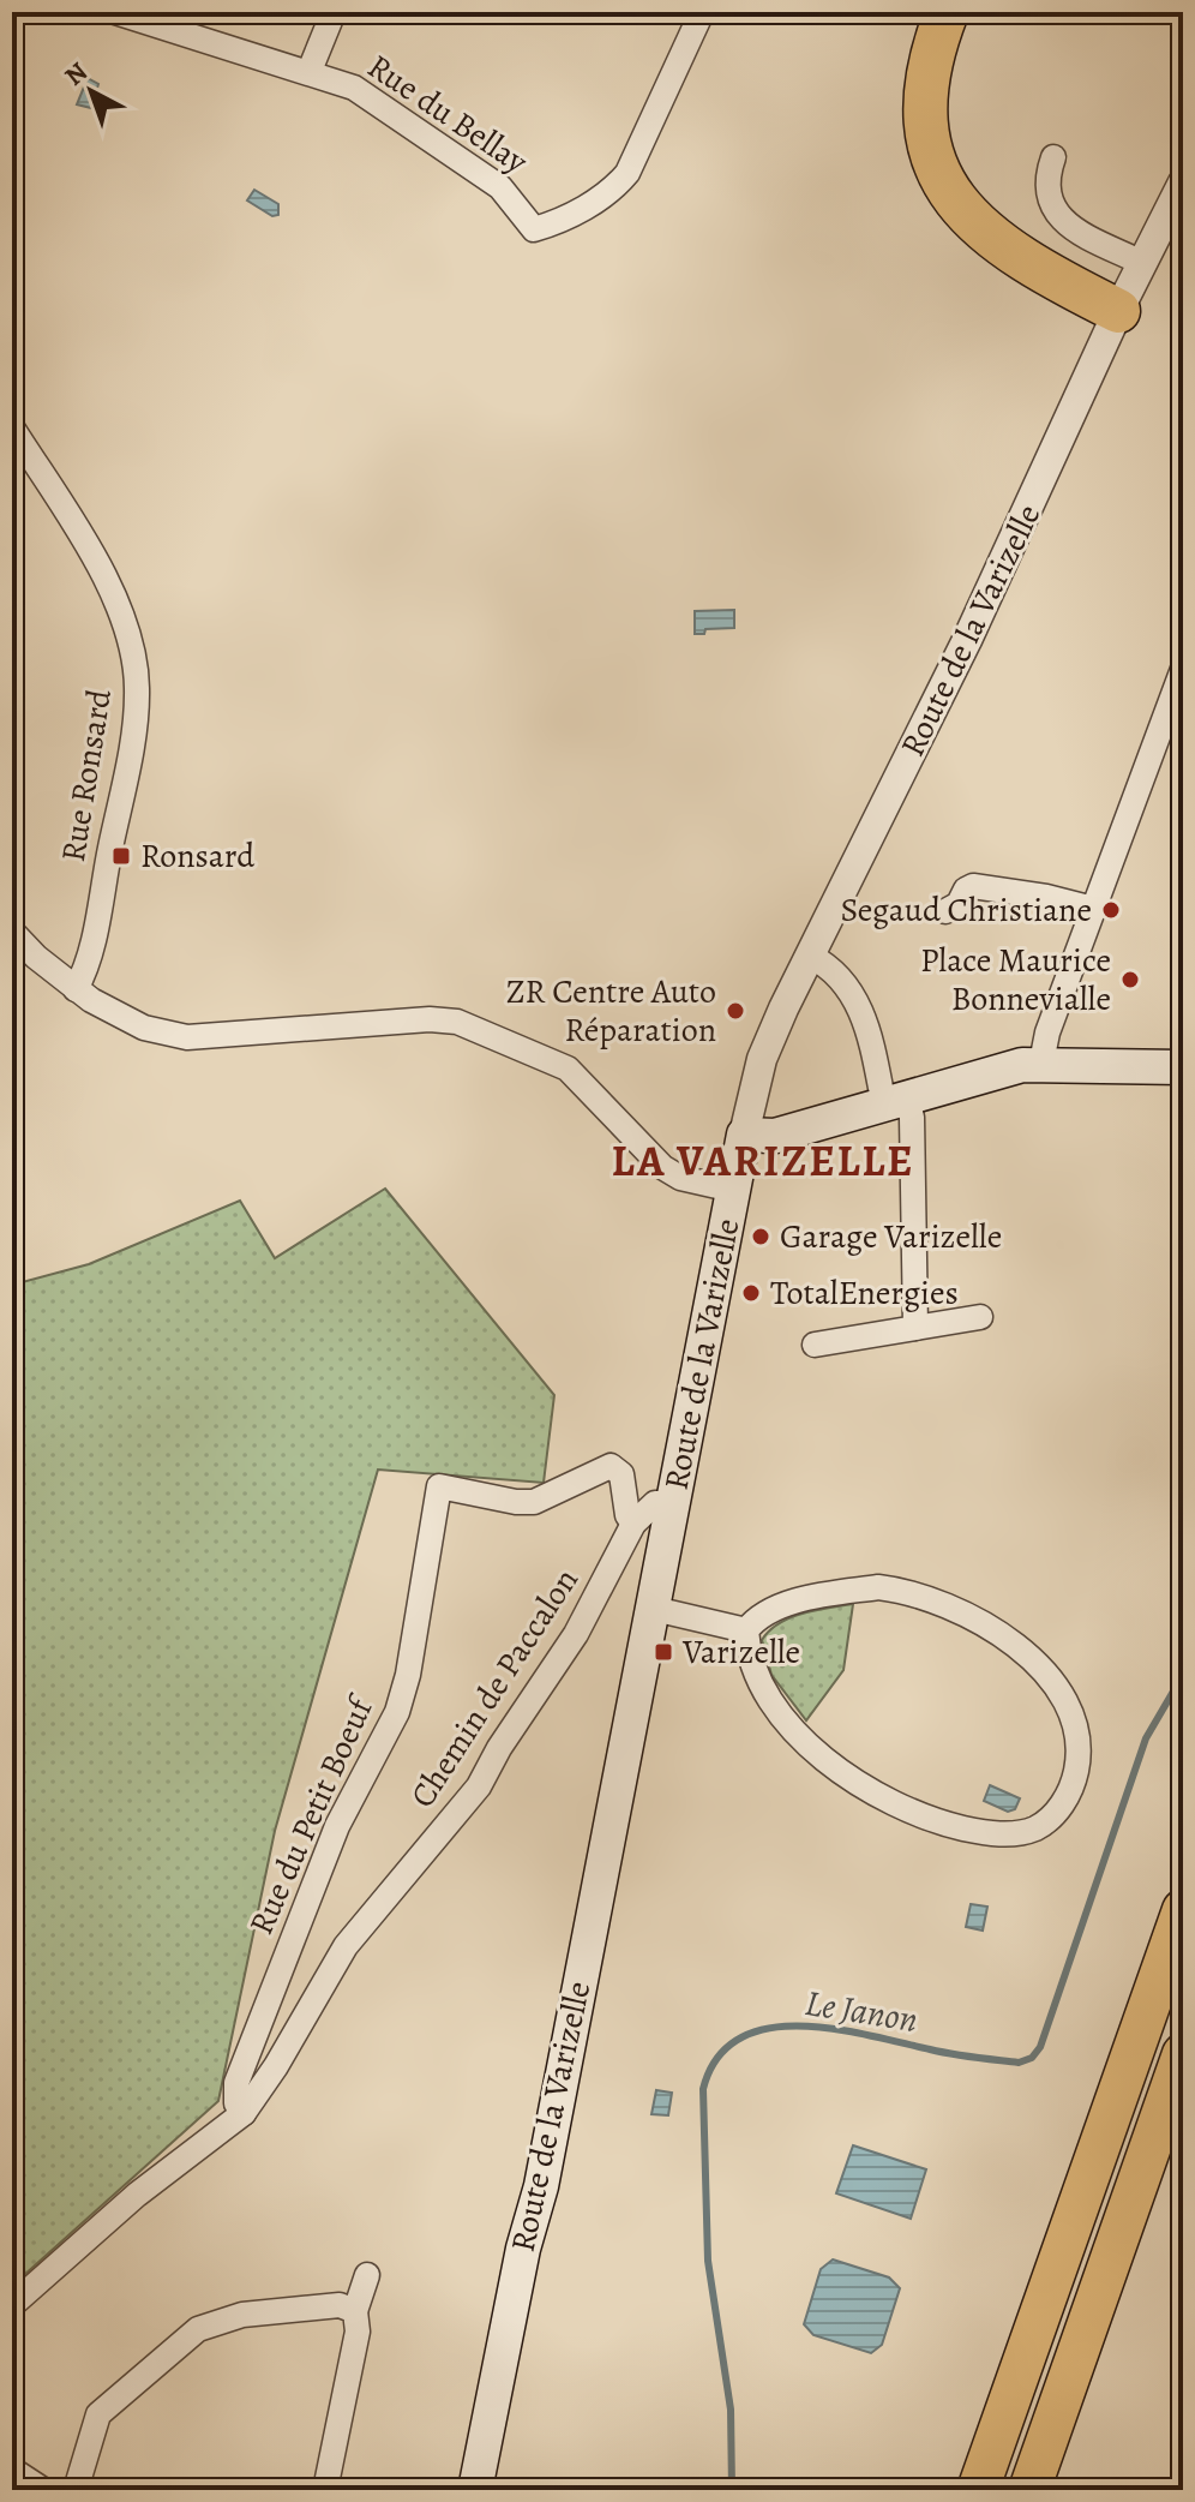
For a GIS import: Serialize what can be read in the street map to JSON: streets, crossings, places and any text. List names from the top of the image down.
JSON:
{
  "streets": {
    "main road": ["Route de la Varizelle"],
    "street": [
      "Rue du Bellay",
      "Rue Ronsard",
      "Chemin de Paccalon",
      "Rue du Petit Boeuf"
    ]
  },
  "crossings": [
    ["Chemin de Paccalon", "Rue du Petit Boeuf"]
  ],
  "districts": ["LA VARIZELLE"],
  "water": ["Le Janon"],
  "places": {
    "transit": ["Ronsard", "Varizelle"],
    "other": [
      "Segaud Christiane",
      "Place Maurice Bonnevialle",
      "ZR Centre Auto Réparation",
      "Garage Varizelle",
      "TotalEnergies"
    ]
  },
  "north": "top left"
}
